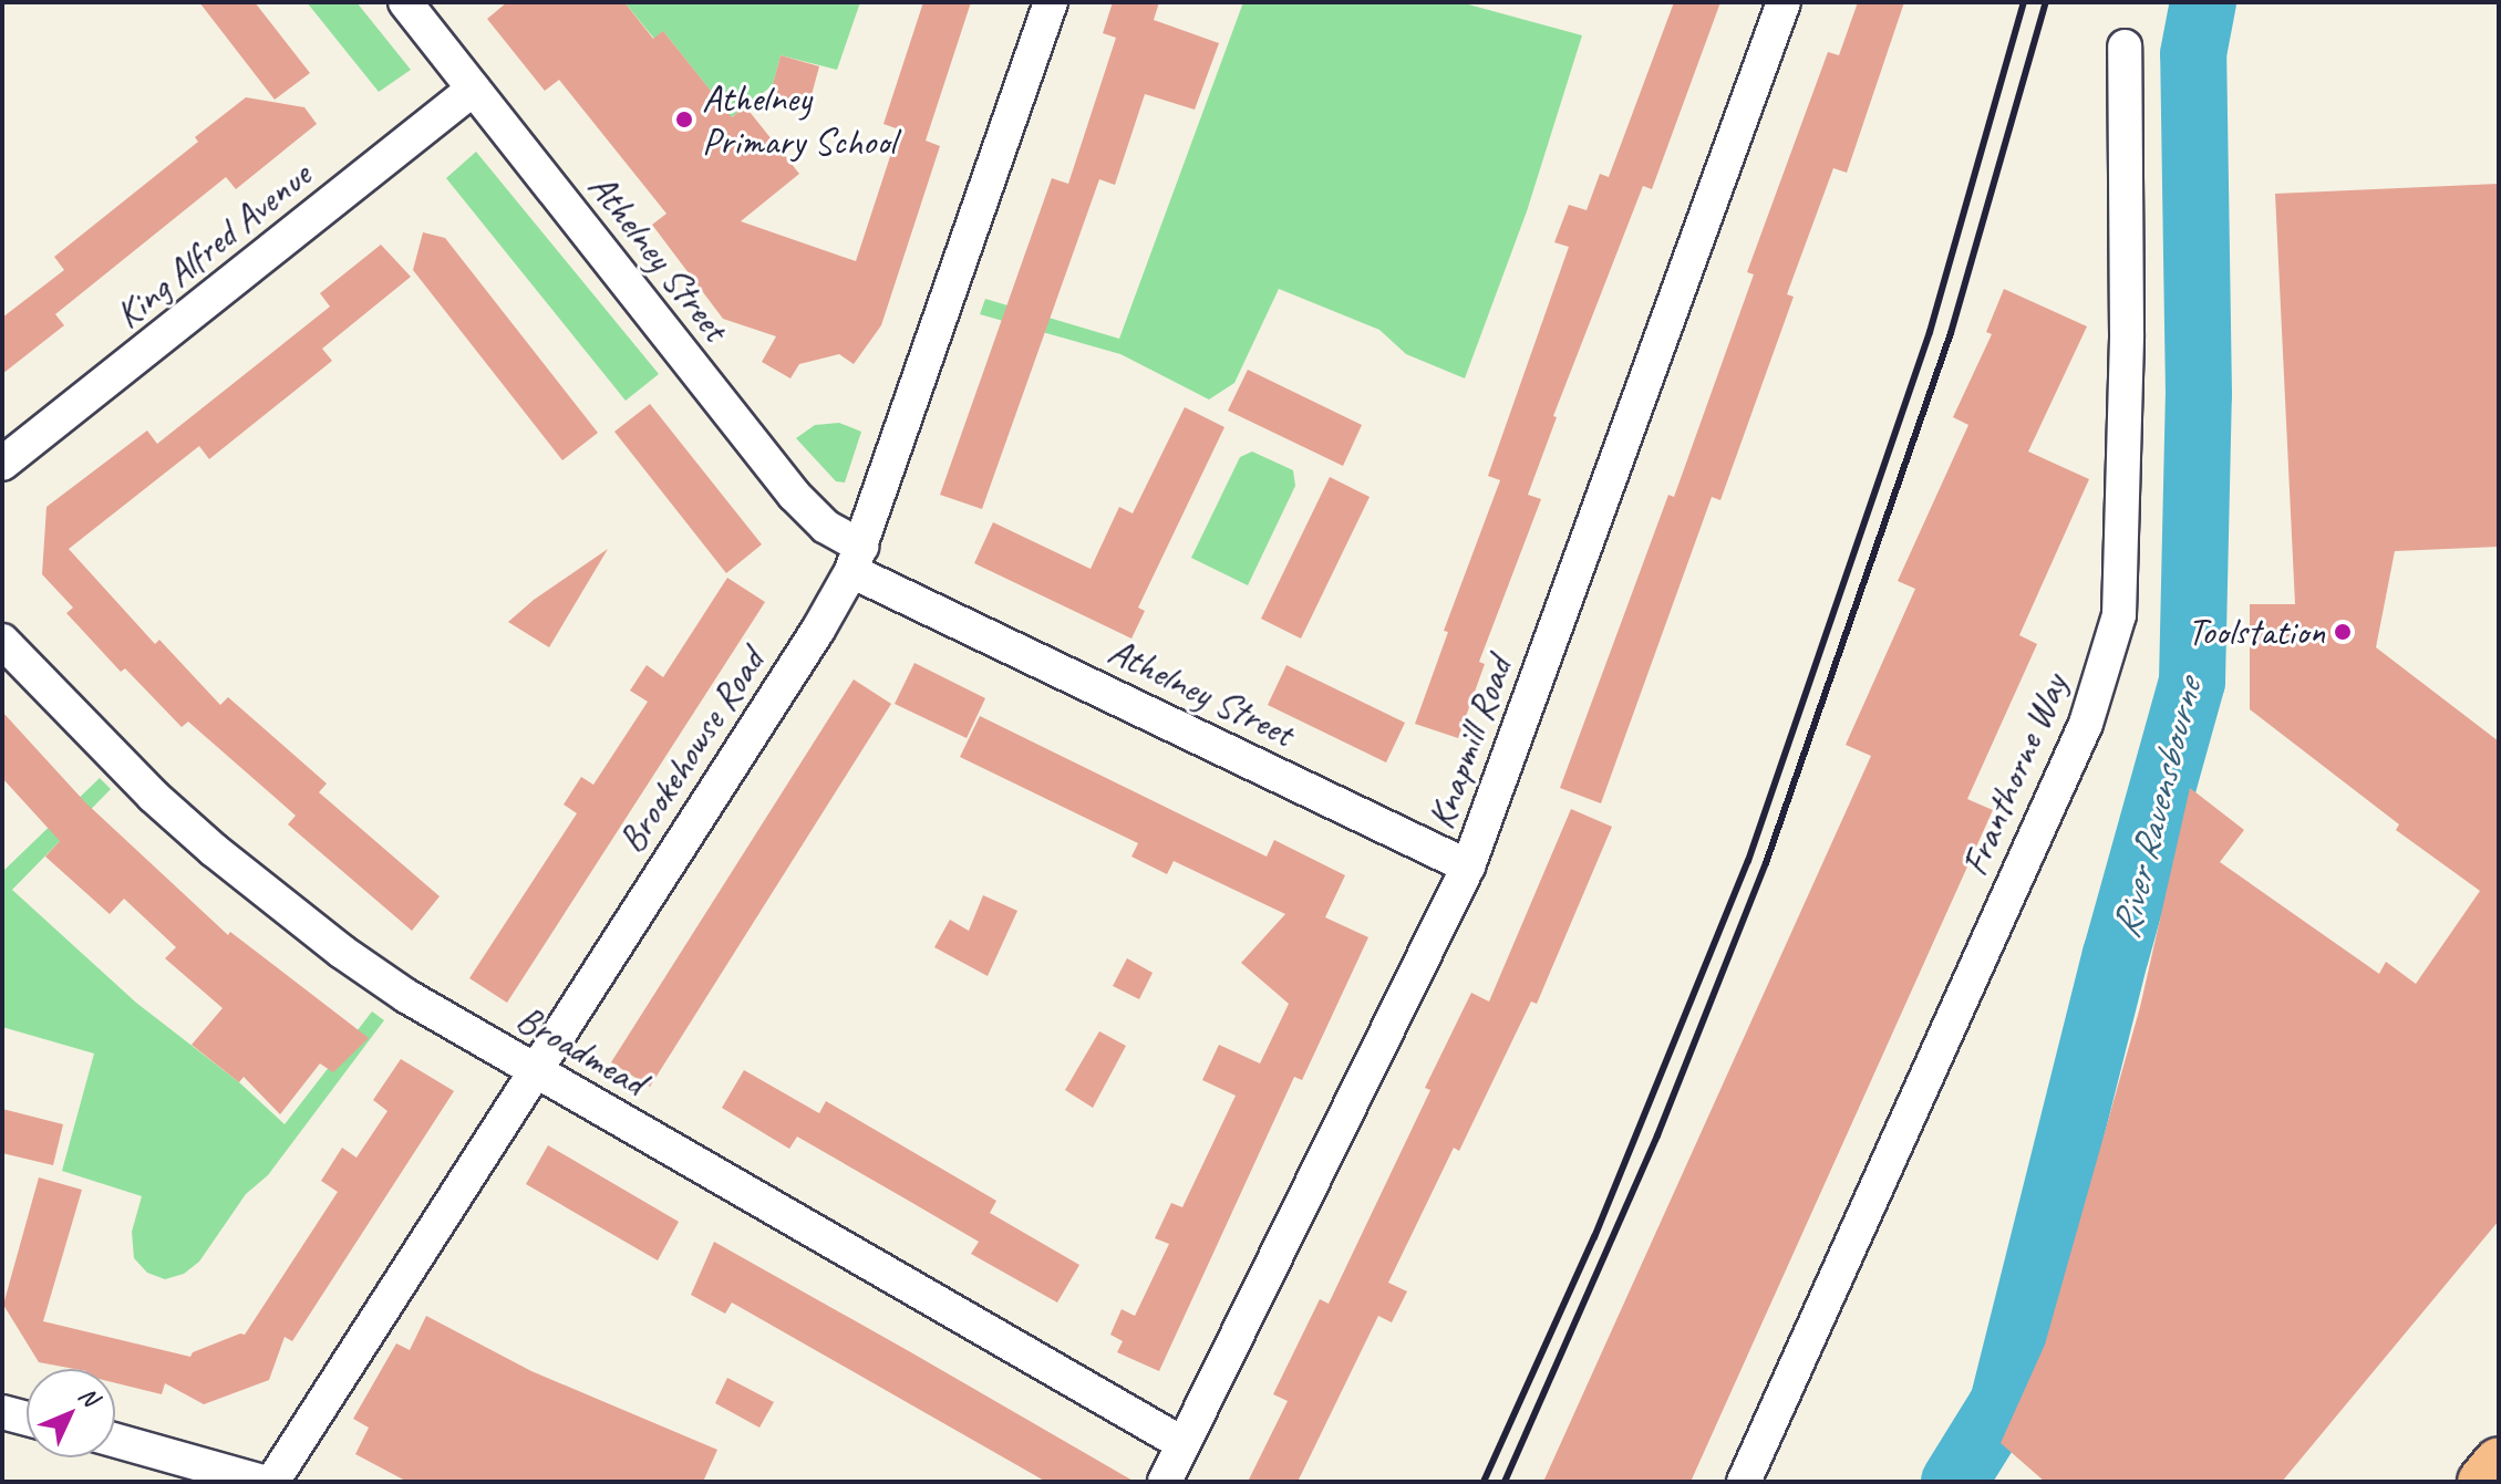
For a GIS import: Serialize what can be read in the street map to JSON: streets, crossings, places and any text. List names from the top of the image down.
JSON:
{
  "streets": {
    "street": [
      "King Alfred Avenue",
      "Athelney Street",
      "Knapmill Road",
      "Brookehowse Road",
      "Franthorne Way",
      "Broadmead"
    ]
  },
  "crossings": [
    ["King Alfred Avenue", "Athelney Street"],
    ["Athelney Street", "Knapmill Road"],
    ["Athelney Street", "Brookehowse Road"],
    ["Knapmill Road", "Broadmead"],
    ["Brookehowse Road", "Broadmead"]
  ],
  "water": ["River Ravensbourne"],
  "places": ["Athelney Primary School", "Toolstation"],
  "north": "top right"
}
